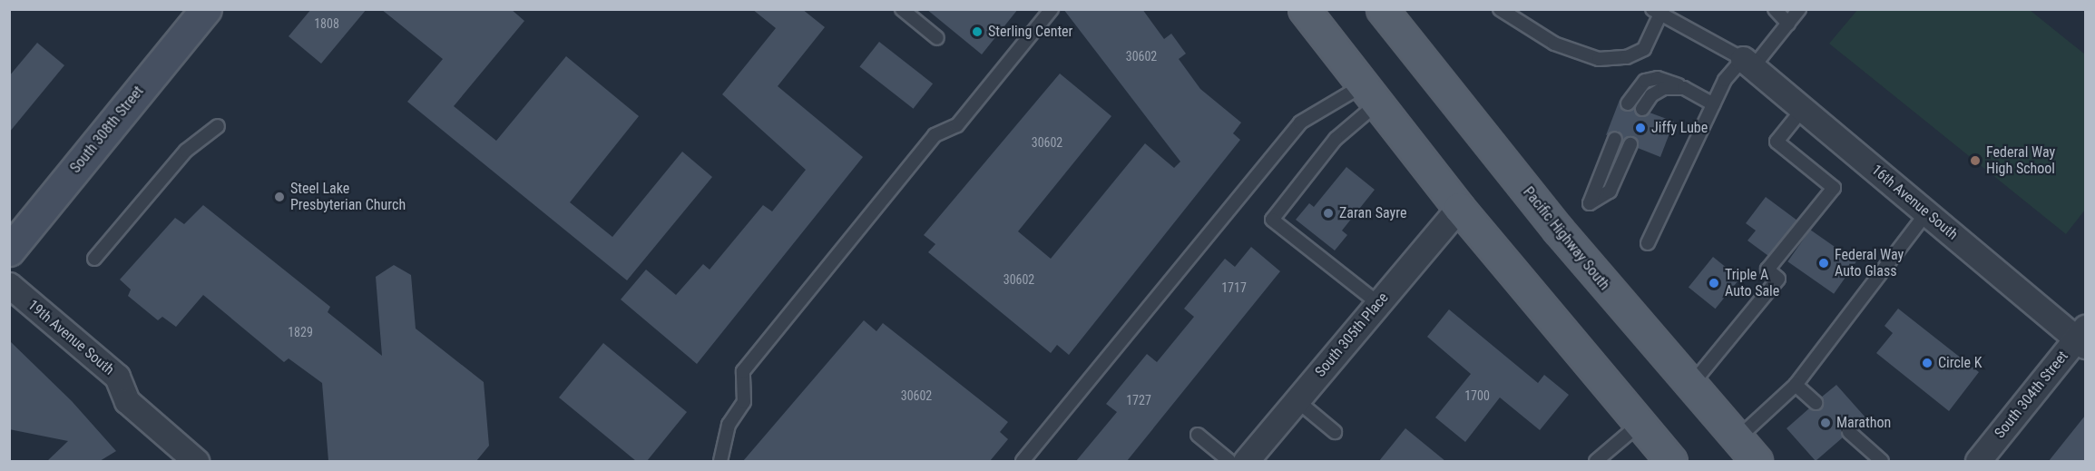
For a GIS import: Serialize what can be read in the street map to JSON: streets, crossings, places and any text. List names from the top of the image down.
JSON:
{
  "streets": {
    "main road": ["Pacific Highway South"],
    "street": [
      "South 308th Street",
      "16th Avenue South",
      "South 305th Place",
      "19th Avenue South",
      "South 304th Street"
    ]
  },
  "crossings": [
    ["16th Avenue South", "South 304th Street"]
  ],
  "places": [
    "Sterling Center",
    "Jiffy Lube",
    "Federal Way High School",
    "Steel Lake Presbyterian Church",
    "Zaran Sayre",
    "Federal Way Auto Glass",
    "Triple A Auto Sale",
    "Circle K",
    "Marathon"
  ],
  "house_numbers": [
    "1808",
    "30602",
    "30602",
    "30602",
    "1717",
    "1829",
    "30602",
    "1700",
    "1727"
  ]
}
